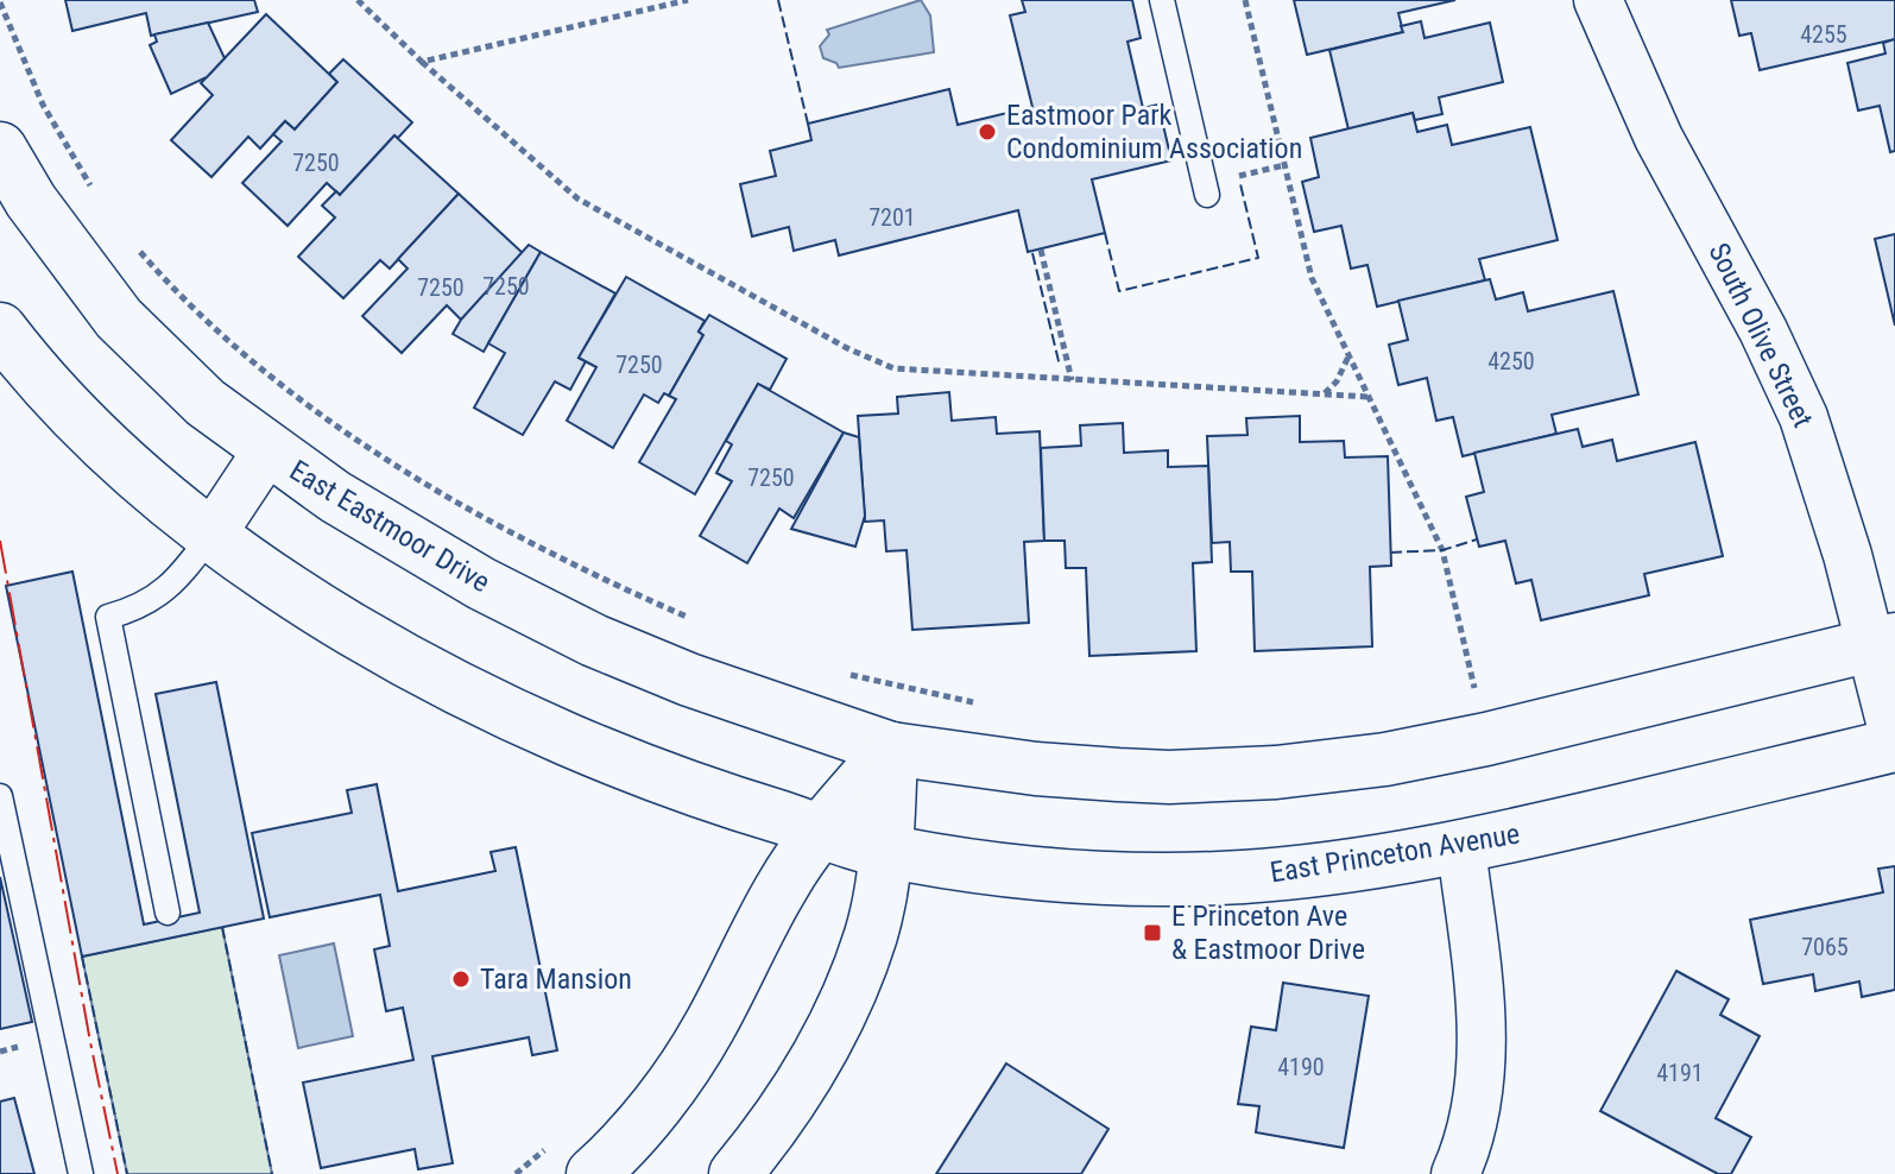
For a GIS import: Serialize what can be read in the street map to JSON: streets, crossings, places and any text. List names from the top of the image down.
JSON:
{
  "streets": {
    "main road": ["East Eastmoor Drive", "East Princeton Avenue"],
    "street": ["South Olive Street"]
  },
  "crossings": [
    ["South Olive Street", "East Princeton Avenue"]
  ],
  "places": {
    "other": ["Eastmoor Park Condominium Association", "Tara Mansion"],
    "transit": ["E Princeton Ave & Eastmoor Drive"]
  },
  "house_numbers": [
    "4255",
    "7250",
    "7201",
    "7250",
    "7250",
    "4250",
    "7250",
    "7250",
    "7065",
    "4190",
    "4191"
  ]
}
